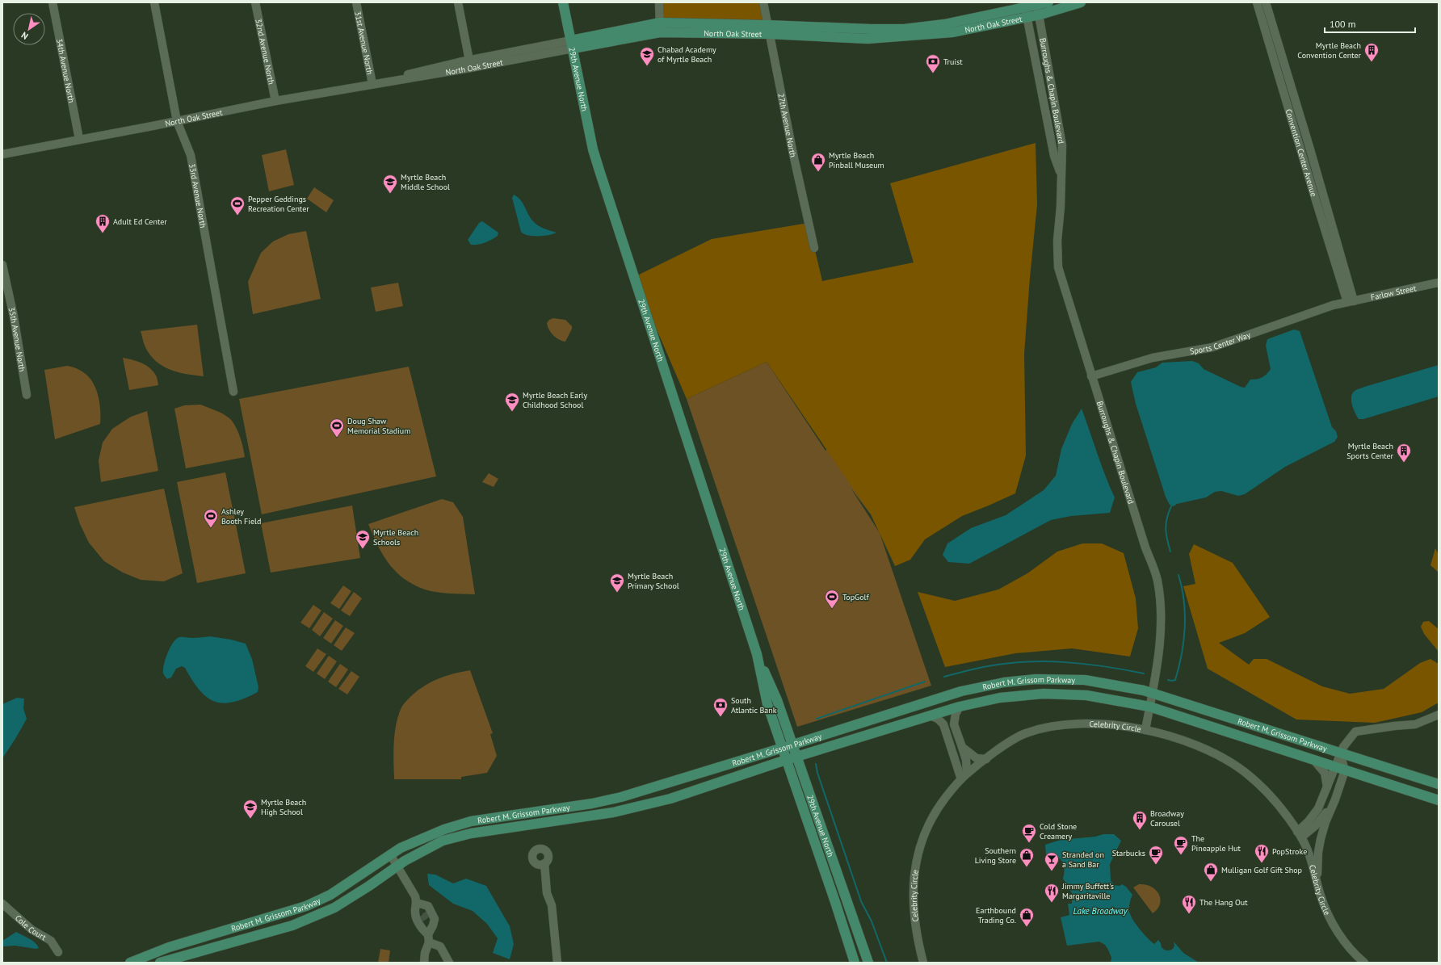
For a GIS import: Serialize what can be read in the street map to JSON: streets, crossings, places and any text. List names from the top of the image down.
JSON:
{
  "streets": {
    "main road": ["North Oak Street", "29th Avenue North", "Robert M. Grissom Parkway"],
    "street": [
      "31st Avenue North",
      "32nd Avenue North",
      "34th Avenue North",
      "Burroughs & Chapin Boulevard",
      "27th Avenue North",
      "Convention Center Avenue",
      "33rd Avenue North",
      "Farlow Street",
      "35th Avenue North",
      "Sports Center Way",
      "Celebrity Circle",
      "Cole Court"
    ]
  },
  "crossings": [
    ["North Oak Street", "31st Avenue North"],
    ["North Oak Street", "32nd Avenue North"],
    ["North Oak Street", "34th Avenue North"],
    ["North Oak Street", "29th Avenue North"],
    ["North Oak Street", "Burroughs & Chapin Boulevard"],
    ["North Oak Street", "27th Avenue North"],
    ["North Oak Street", "33rd Avenue North"],
    ["29th Avenue North", "Robert M. Grissom Parkway"],
    ["Burroughs & Chapin Boulevard", "Sports Center Way"],
    ["Burroughs & Chapin Boulevard", "Robert M. Grissom Parkway"],
    ["Burroughs & Chapin Boulevard", "Celebrity Circle"],
    ["Convention Center Avenue", "Farlow Street"],
    ["Convention Center Avenue", "Sports Center Way"],
    ["Farlow Street", "Sports Center Way"]
  ],
  "water": ["Lake Broadway"],
  "places": {
    "building": [
      "Myrtle Beach Convention Center",
      "Adult Ed Center",
      "Myrtle Beach Sports Center",
      "Broadway Carousel"
    ],
    "school or university": [
      "Chabad Academy of Myrtle Beach",
      "Myrtle Beach Middle School",
      "Myrtle Beach Early Childhood School",
      "Myrtle Beach Schools",
      "Myrtle Beach Primary School",
      "Myrtle Beach High School"
    ],
    "bank": ["Truist", "South Atlantic Bank"],
    "shop": [
      "Myrtle Beach Pinball Museum",
      "Southern Living Store",
      "Mulligan Golf Gift Shop",
      "Earthbound Trading Co."
    ],
    "sports": [
      "Pepper Geddings Recreation Center",
      "Doug Shaw Memorial Stadium",
      "Ashley Booth Field",
      "TopGolf"
    ],
    "cafe": ["Cold Stone Creamery", "The Pineapple Hut", "Starbucks"],
    "restaurant": ["PopStroke", "Jimmy Buffett's Margaritaville", "The Hang Out"],
    "bar": ["Stranded on a Sand Bar"]
  },
  "scale_bar": "100 m",
  "north": "bottom left"
}
